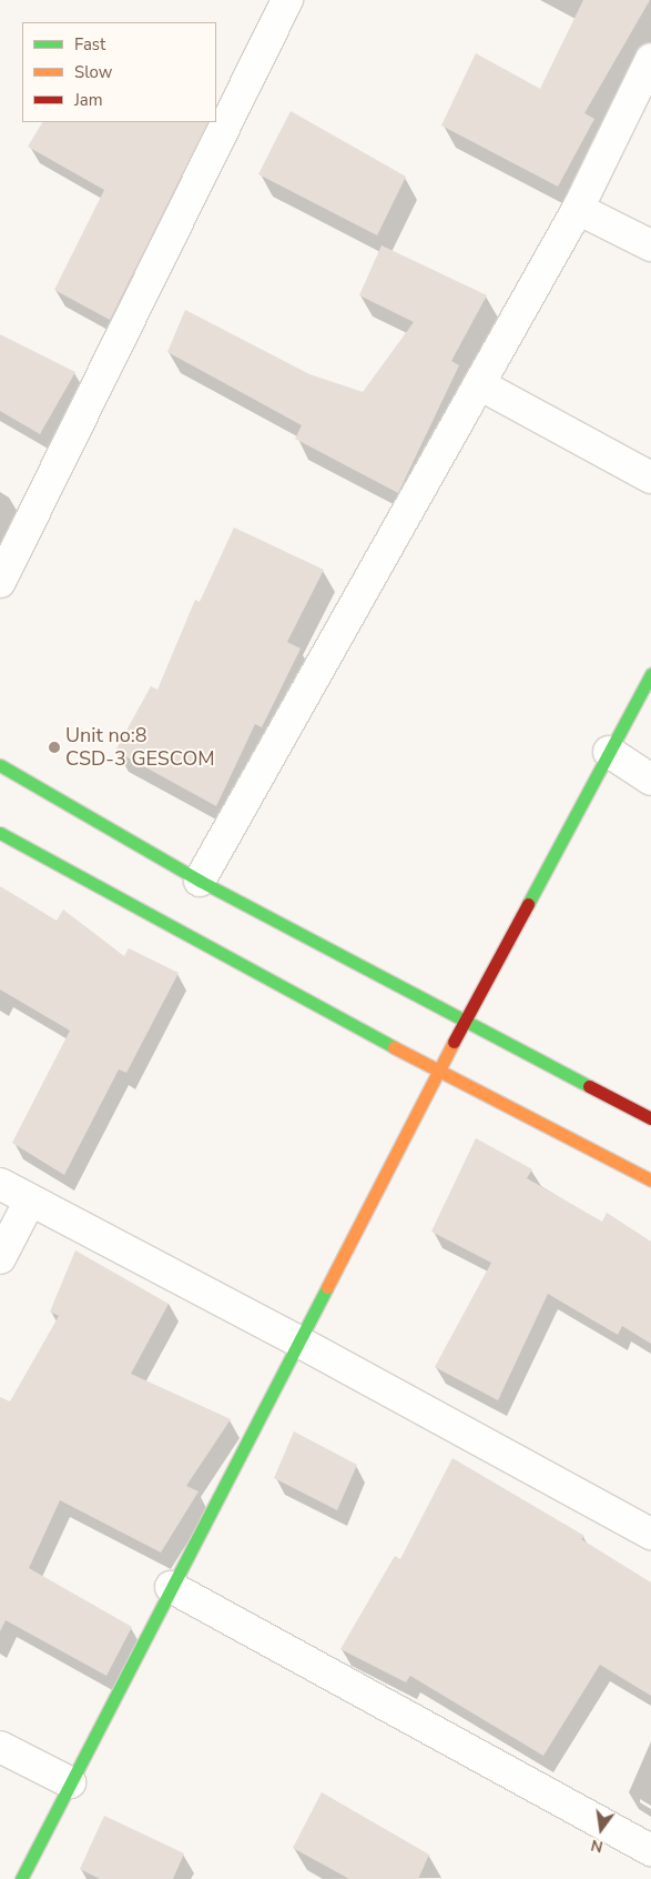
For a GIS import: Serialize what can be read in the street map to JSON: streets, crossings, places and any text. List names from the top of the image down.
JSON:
{
  "places": ["Unit no:8 CSD-3 GESCOM"],
  "legend": ["Fast", "Slow", "Jam"],
  "north": "bottom"
}
